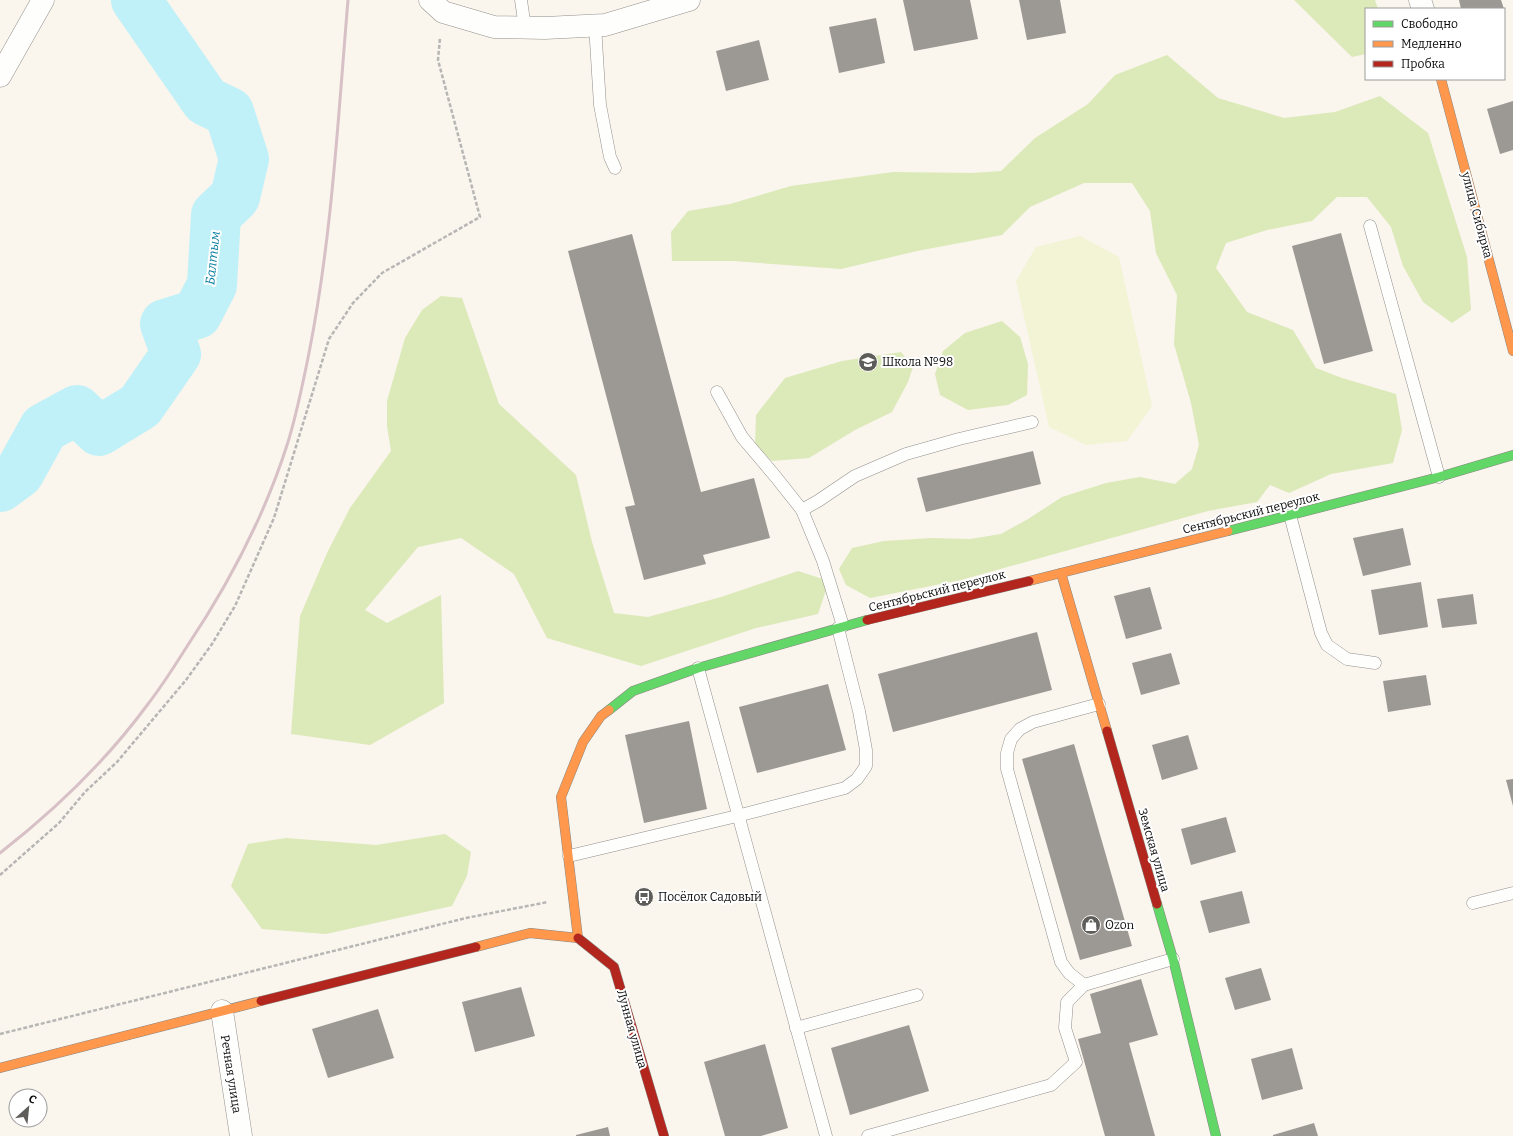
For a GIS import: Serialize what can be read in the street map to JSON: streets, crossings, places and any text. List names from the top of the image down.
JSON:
{
  "streets": {
    "street": [
      "улица Сибирка",
      "Сентябрьский переулок",
      "Земская улица",
      "Лунная улица",
      "Речная улица"
    ]
  },
  "crossings": [
    ["Сентябрьский переулок", "Земская улица"],
    ["Сентябрьский переулок", "Лунная улица"]
  ],
  "water": ["Балтым"],
  "places": {
    "school or university": ["Школа №98"],
    "bus stop": ["Посёлок Садовый"],
    "shop": ["Ozon"]
  },
  "legend": ["Свободно", "Медленно", "Пробка"],
  "north": "top right"
}
